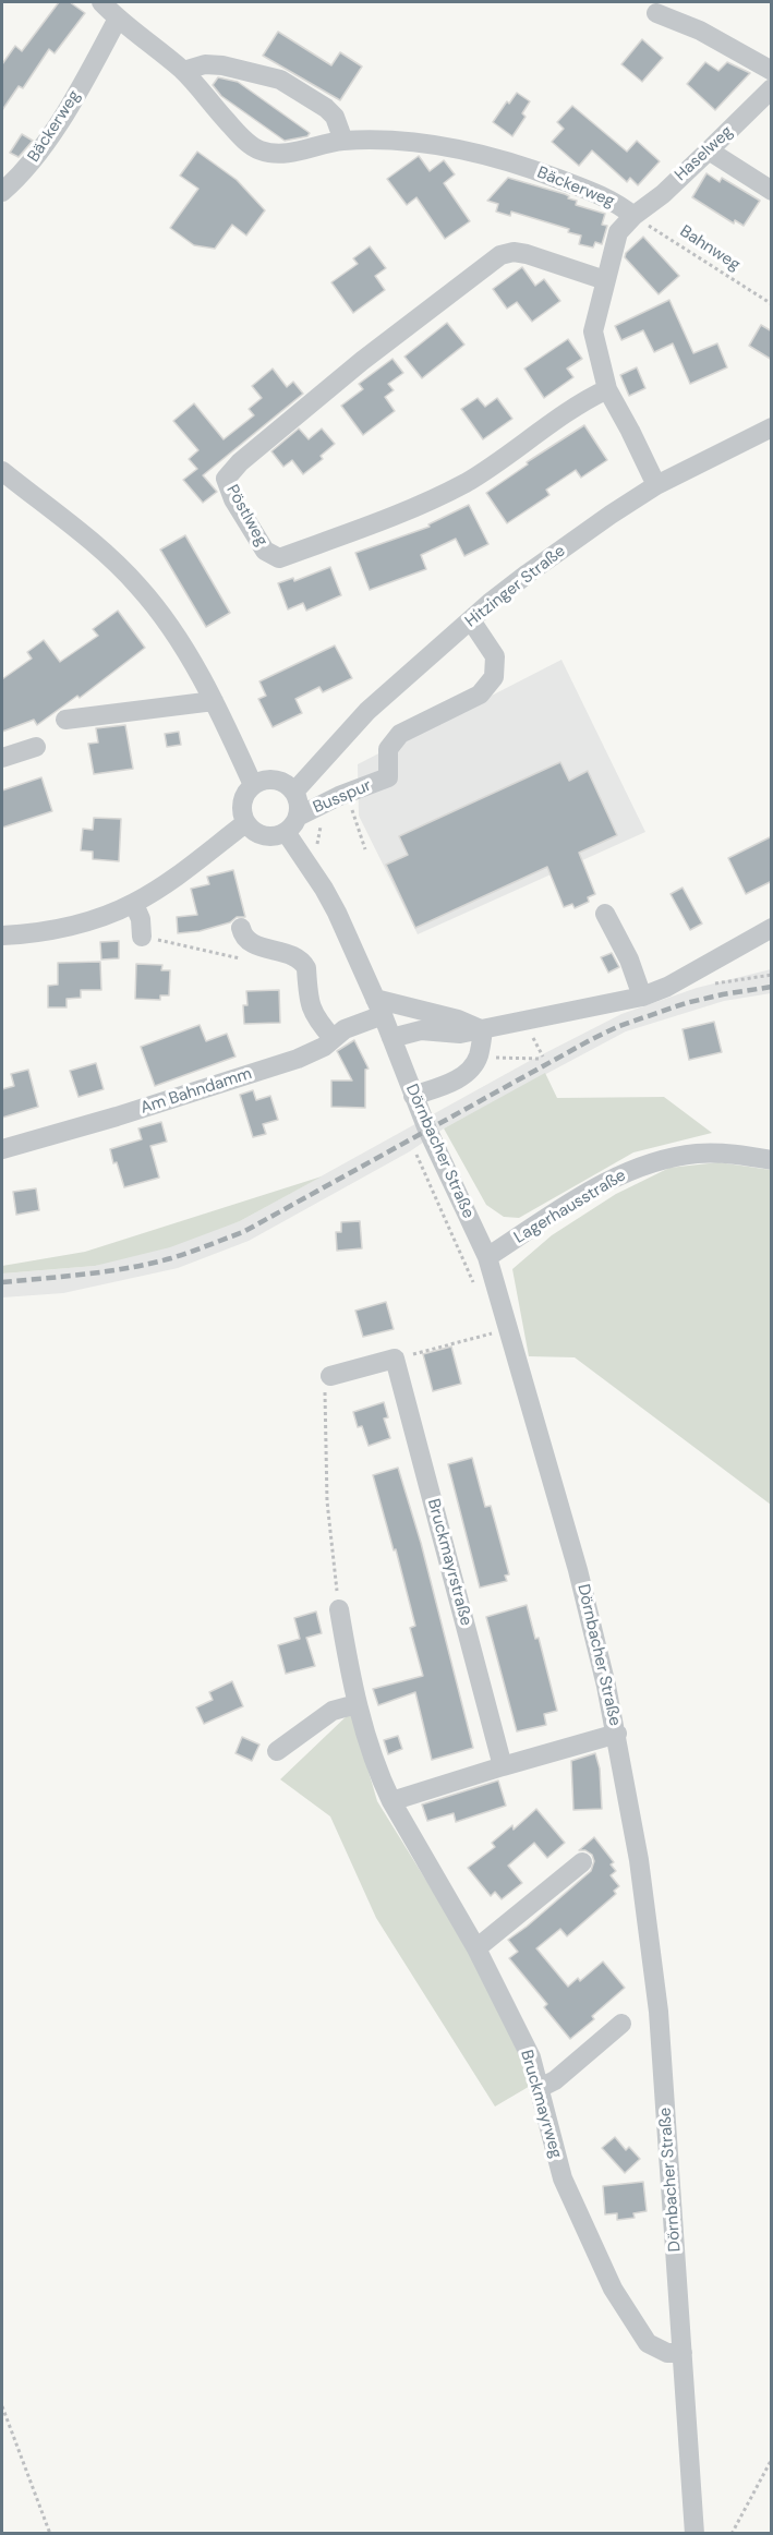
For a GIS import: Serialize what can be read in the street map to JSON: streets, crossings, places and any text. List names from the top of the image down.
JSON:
{
  "streets": {
    "street": [
      "Bäckerweg",
      "Haselweg",
      "Pöstlweg",
      "Hitzinger Straße",
      "Busspur",
      "Am Bahndamm",
      "Dörnbacher Straße",
      "Lagerhausstraße",
      "Bruckmayrstraße",
      "Bruckmayrweg"
    ],
    "path": ["Bahnweg"]
  },
  "crossings": [
    ["Bäckerweg", "Haselweg"],
    ["Bäckerweg", "Bahnweg"],
    ["Bäckerweg", "Pöstlweg"],
    ["Bäckerweg", "Hitzinger Straße"],
    ["Haselweg", "Bahnweg"],
    ["Hitzinger Straße", "Busspur"],
    ["Hitzinger Straße", "Dörnbacher Straße"],
    ["Busspur", "Dörnbacher Straße"],
    ["Am Bahndamm", "Dörnbacher Straße"],
    ["Dörnbacher Straße", "Lagerhausstraße"],
    ["Dörnbacher Straße", "Bruckmayrweg"]
  ]
}
